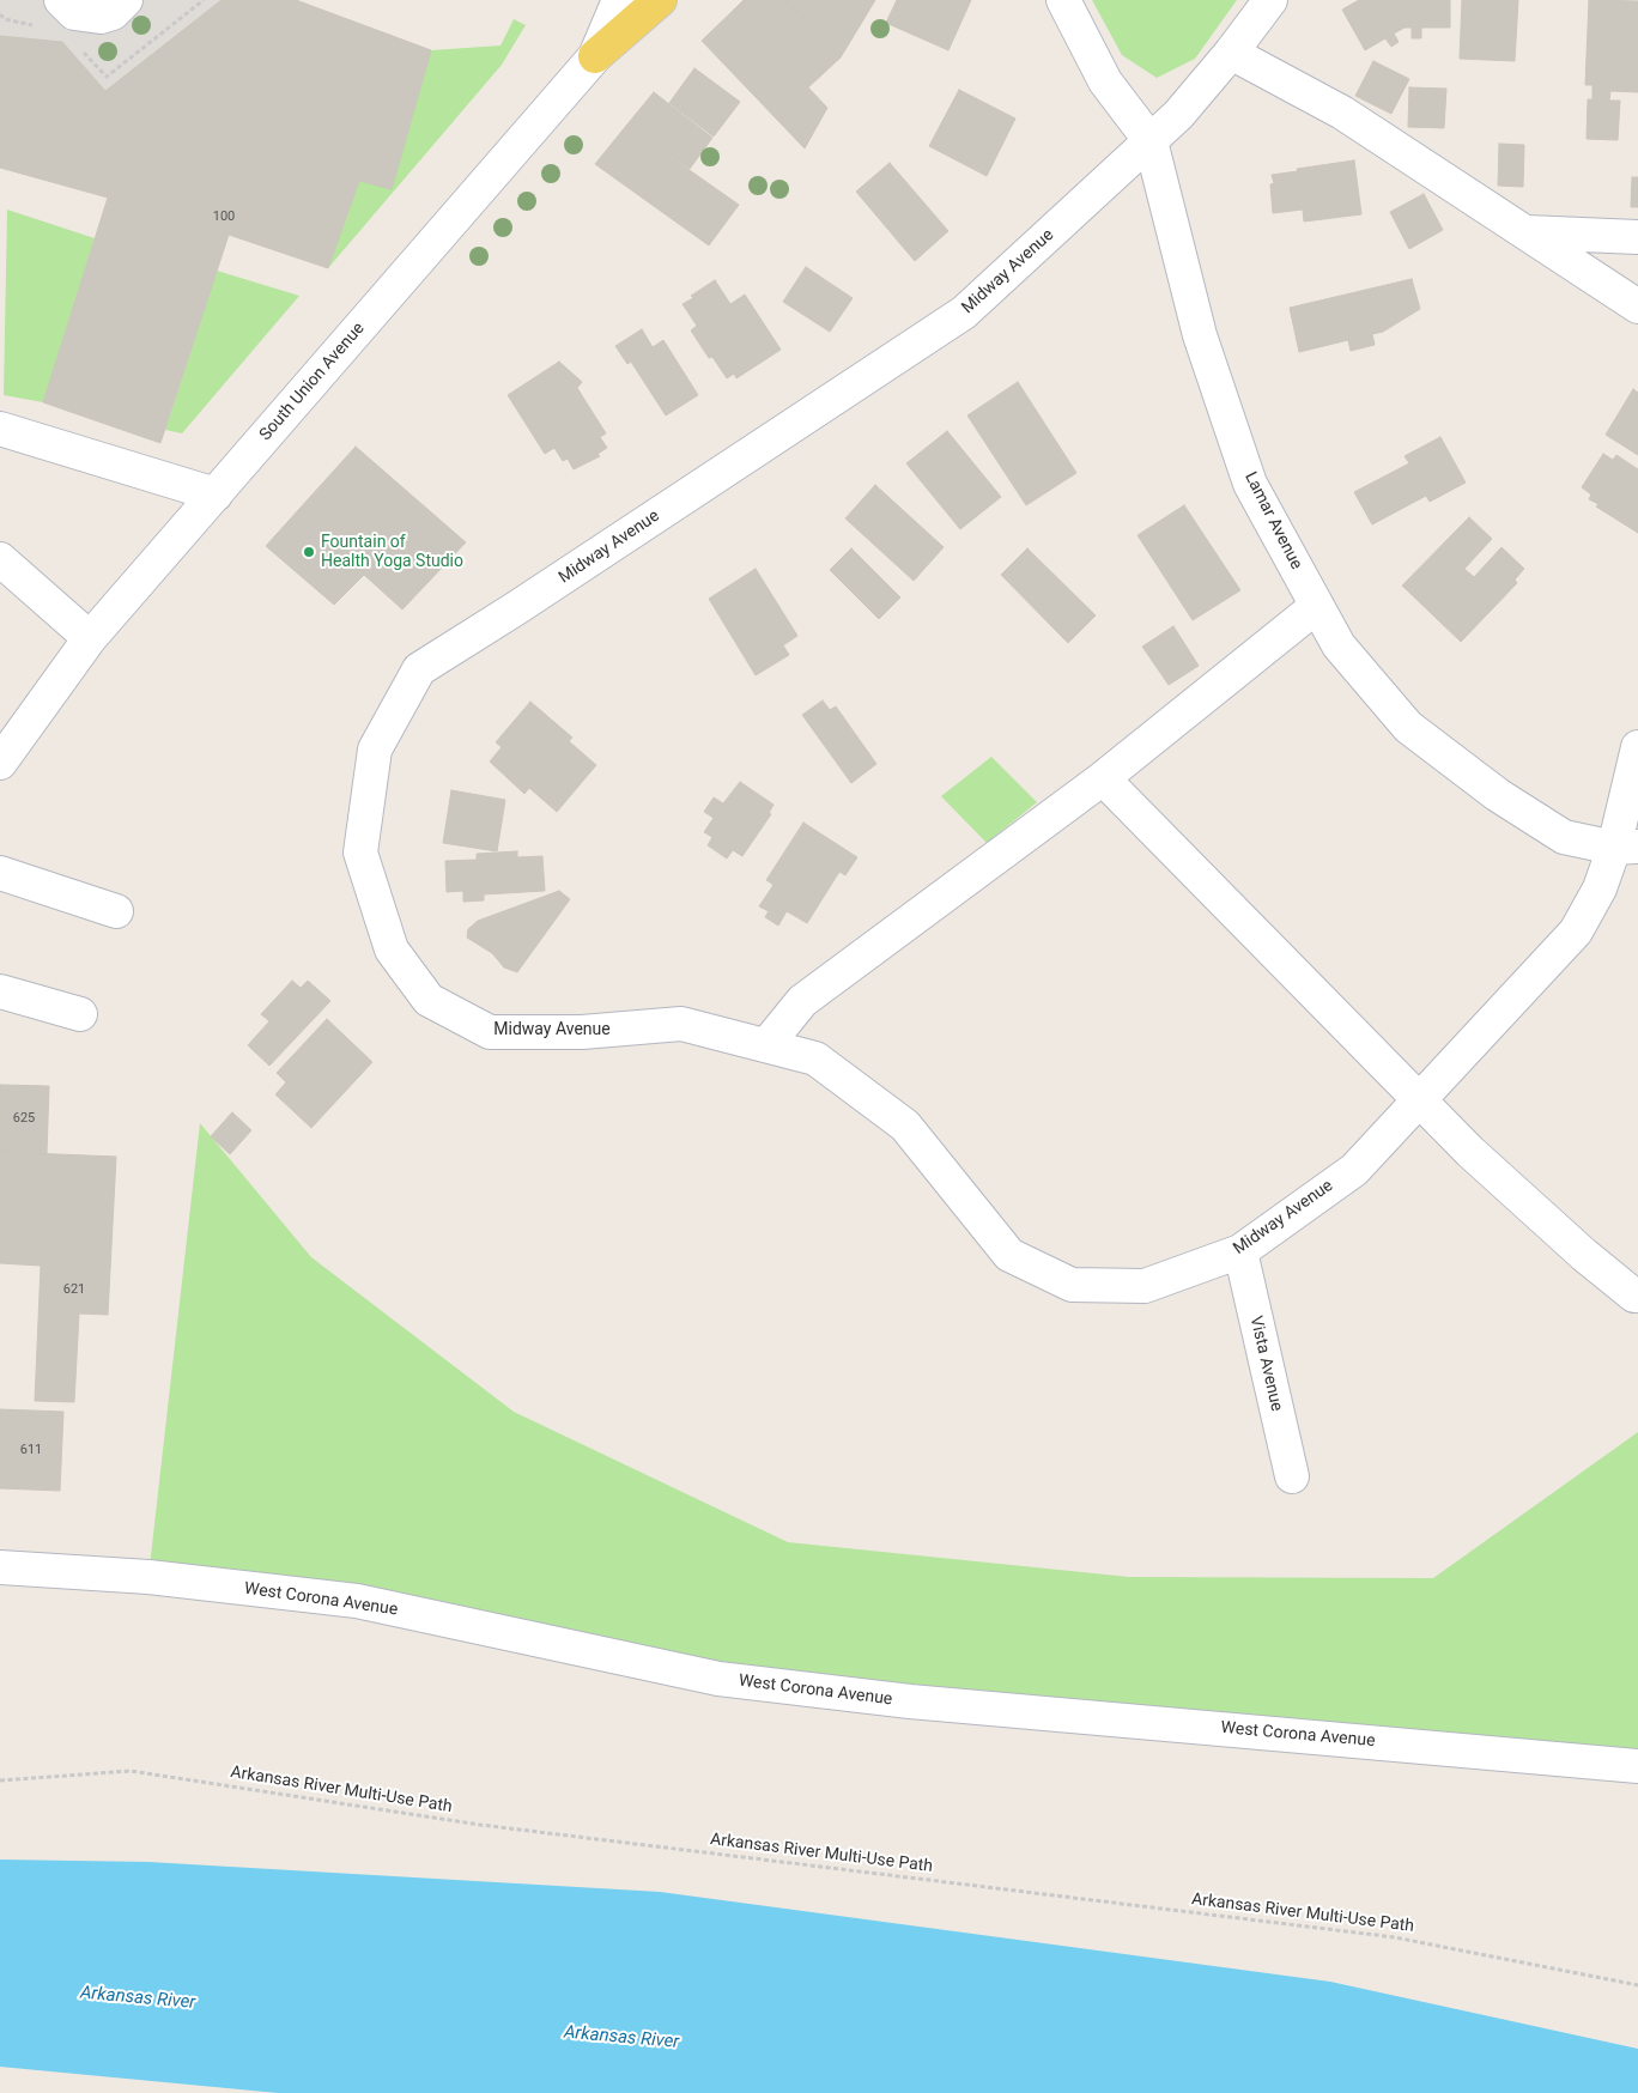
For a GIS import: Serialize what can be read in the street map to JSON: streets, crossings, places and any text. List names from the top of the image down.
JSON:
{
  "streets": {
    "street": [
      "Midway Avenue",
      "South Union Avenue",
      "Lamar Avenue",
      "Vista Avenue",
      "West Corona Avenue"
    ],
    "path": ["Arkansas River Multi-Use Path"]
  },
  "crossings": [
    ["Midway Avenue", "Lamar Avenue"],
    ["Midway Avenue", "Vista Avenue"]
  ],
  "water": ["Arkansas River"],
  "places": ["Fountain of Health Yoga Studio"],
  "house_numbers": [
    "100",
    "625",
    "621",
    "611"
  ]
}
